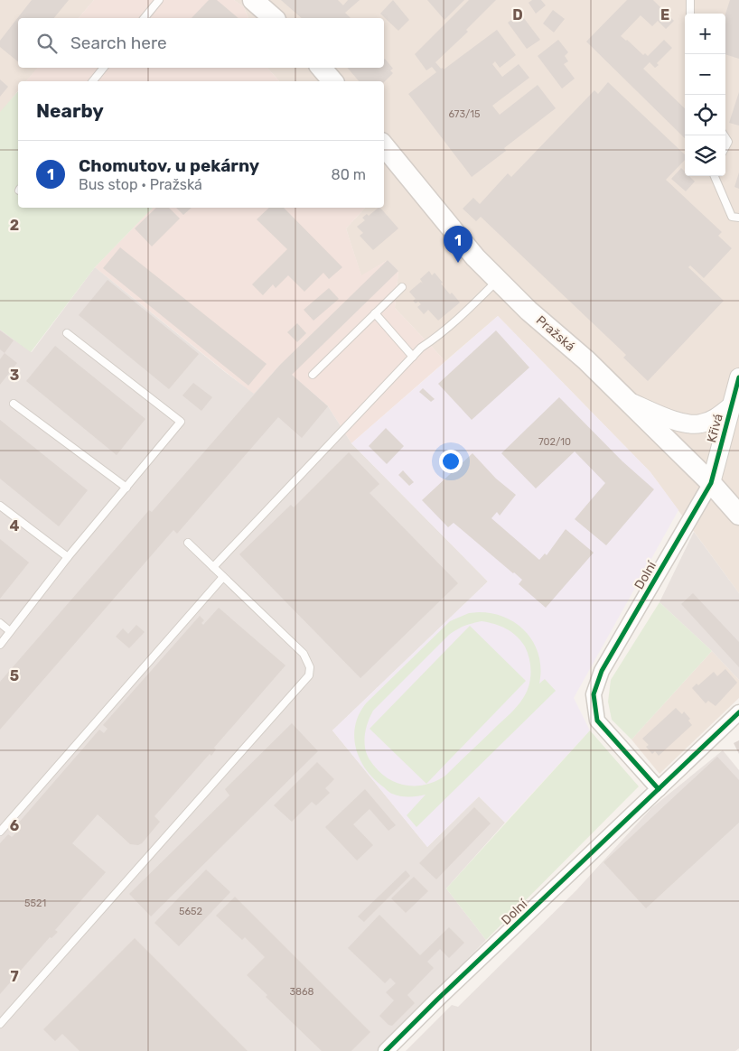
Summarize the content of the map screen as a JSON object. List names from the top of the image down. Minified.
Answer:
{"streets":{"main road":["Pražská"],"street":["Křivá","Dolní"]},"crossings":[["Pražská","Křivá"],["Pražská","Dolní"],["Křivá","Dolní"]],"house_numbers":["673/15","702/10","5521","5652","3868"],"page":{"map_buttons":["+","−"],"search":"Search here","heading":"Nearby","list":[{"mark":"1","name":"Chomutov, u pekárny","note":"Bus stop · Pražská","value":"80 m"}],"pins":"1"},"grid":{"columns":["D","E"],"rows":["2","3","4","5","6","7"]}}
